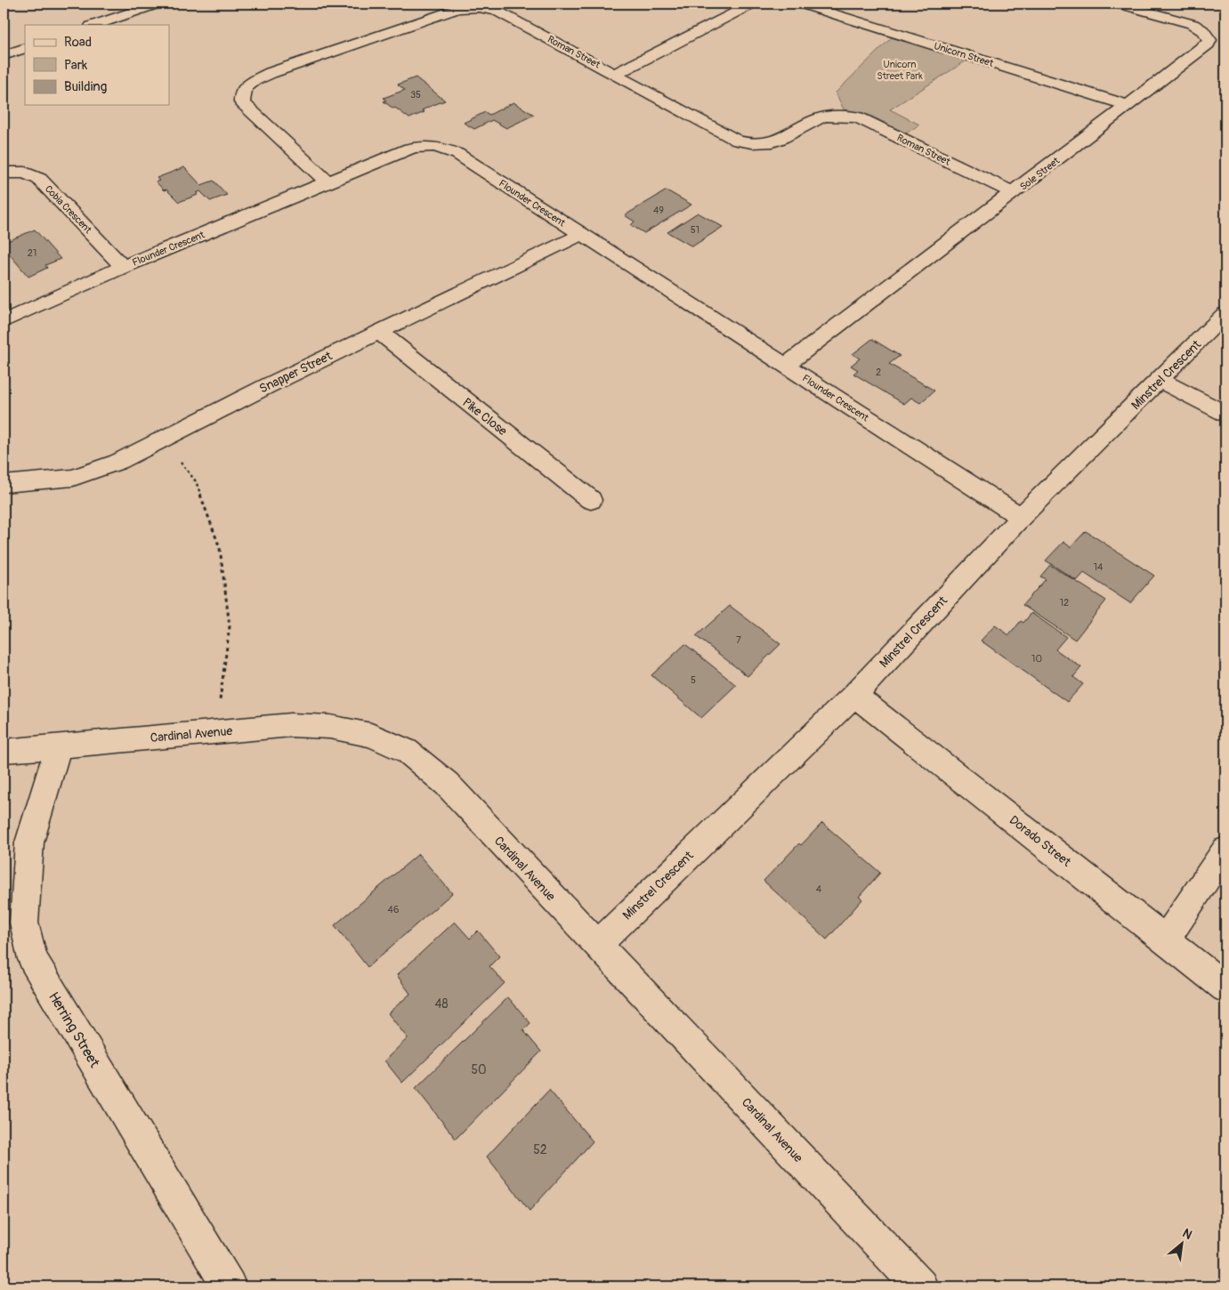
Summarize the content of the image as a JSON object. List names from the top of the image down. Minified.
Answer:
{"streets":{"street":["Roman Street","Unicorn Street","Sole Street","Flounder Crescent","Cobia Crescent","Snapper Street","Minstrel Crescent","Pike Close","Cardinal Avenue","Dorado Street","Herring Street"]},"crossings":[["Roman Street","Sole Street"],["Roman Street","Flounder Crescent"],["Unicorn Street","Sole Street"],["Sole Street","Flounder Crescent"],["Flounder Crescent","Cobia Crescent"],["Flounder Crescent","Snapper Street"],["Flounder Crescent","Minstrel Crescent"],["Snapper Street","Pike Close"],["Minstrel Crescent","Cardinal Avenue"],["Minstrel Crescent","Dorado Street"],["Cardinal Avenue","Herring Street"]],"parks":["Unicorn Street Park"],"house_numbers":["35","49","51","21","2","14","12","7","10","5","4","46","48","50","52"],"legend":["Road","Park","Building"],"north":"top right"}
